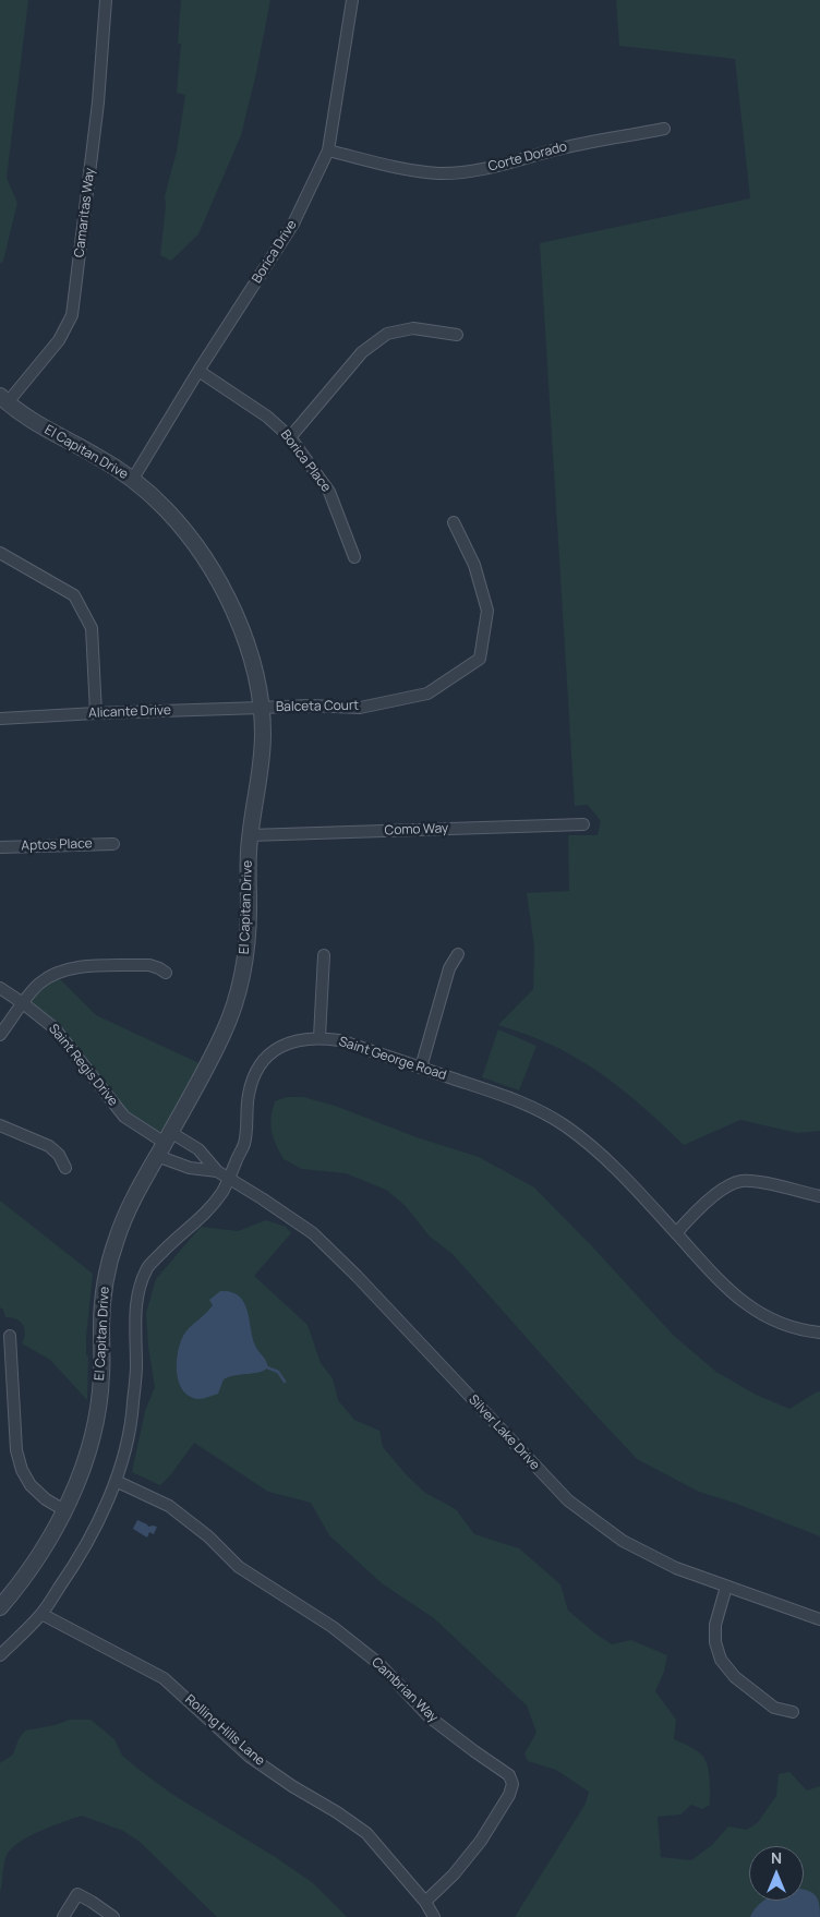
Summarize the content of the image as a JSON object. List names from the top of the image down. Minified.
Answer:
{"streets":{"street":["Corte Dorado","Camaritas Way","Borica Drive","El Capitan Drive","Borica Place","Balceta Court","Alicante Drive","Como Way","Aptos Place","Saint George Road","Saint Regis Drive","Silver Lake Drive","Cambrian Way","Rolling Hills Lane"]},"crossings":[["Corte Dorado","Borica Drive"],["Camaritas Way","El Capitan Drive"],["Borica Drive","El Capitan Drive"],["Borica Drive","Borica Place"],["El Capitan Drive","Balceta Court"],["El Capitan Drive","Alicante Drive"],["El Capitan Drive","Como Way"],["El Capitan Drive","Saint Regis Drive"],["Balceta Court","Alicante Drive"],["Saint George Road","Silver Lake Drive"],["Saint George Road","Cambrian Way"],["Saint George Road","Rolling Hills Lane"],["Cambrian Way","Rolling Hills Lane"]],"north":"top"}
